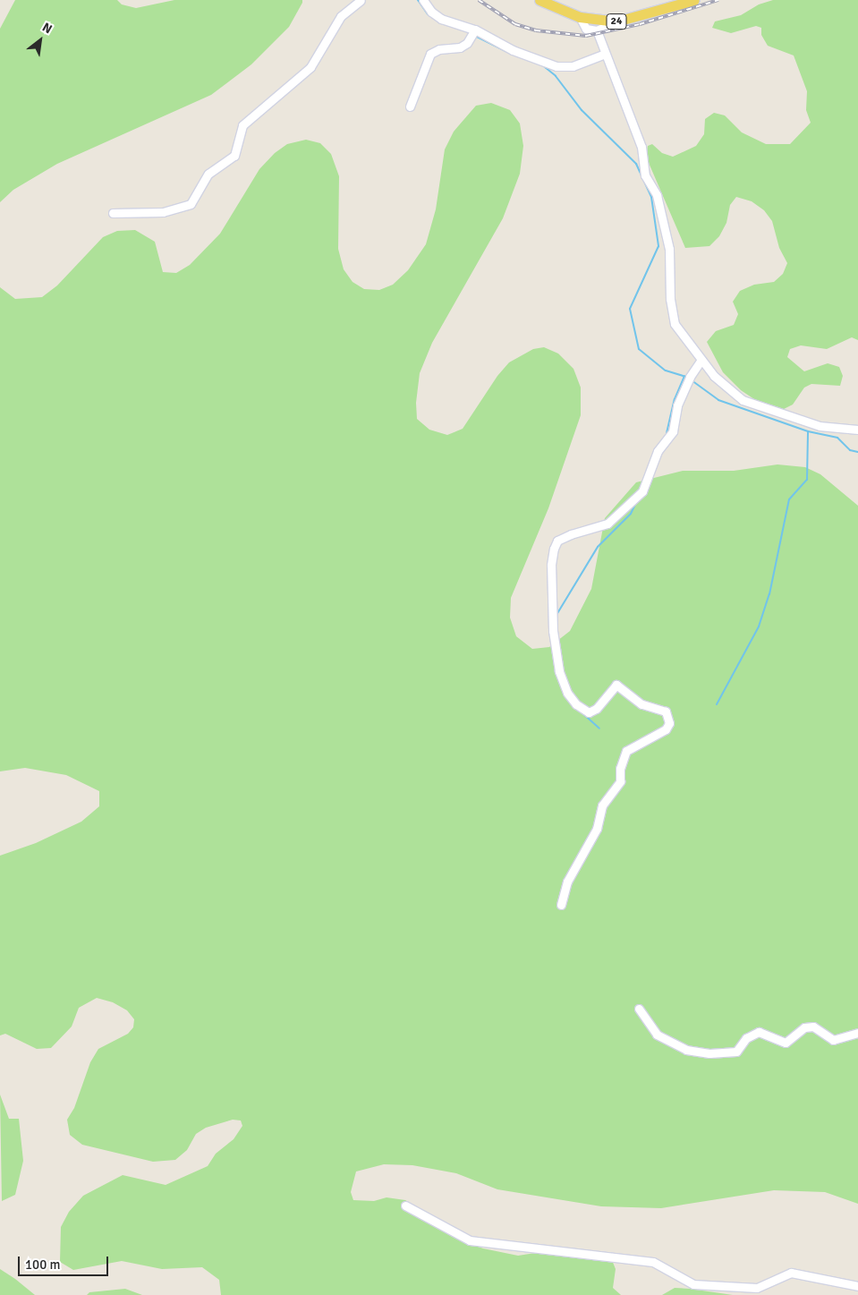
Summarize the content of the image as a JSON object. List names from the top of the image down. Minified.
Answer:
{"streets":{"main road":["24"]},"scale_bar":"100 m","north":"top right"}
